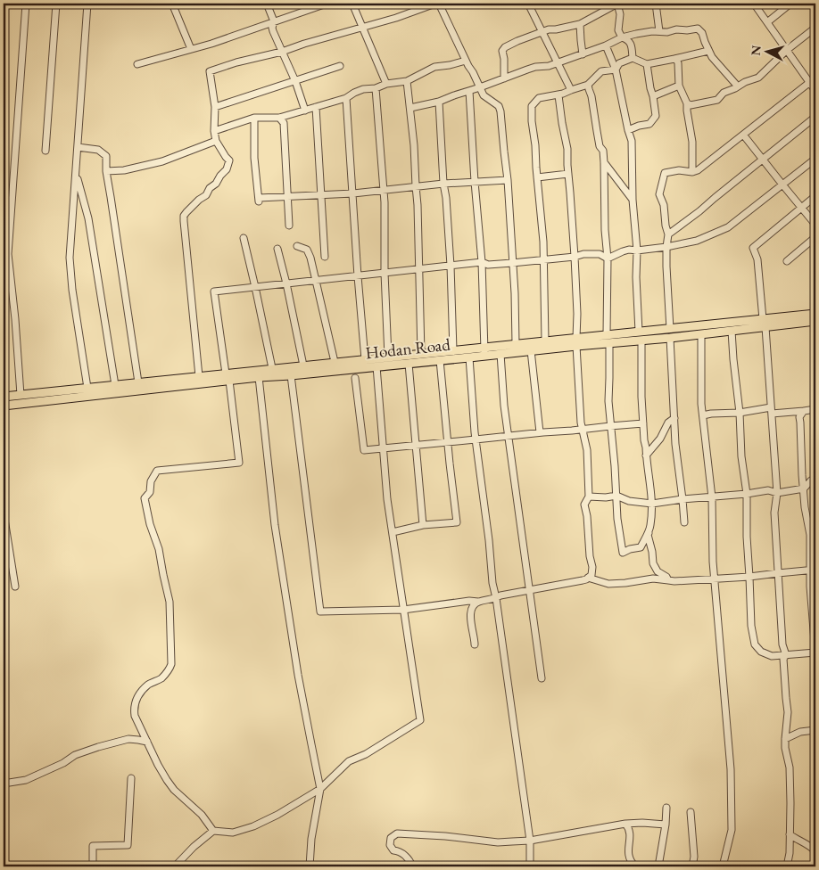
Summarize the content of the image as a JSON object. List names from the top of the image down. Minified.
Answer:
{"streets":{"main road":["Hodan Road"]},"north":"left"}
